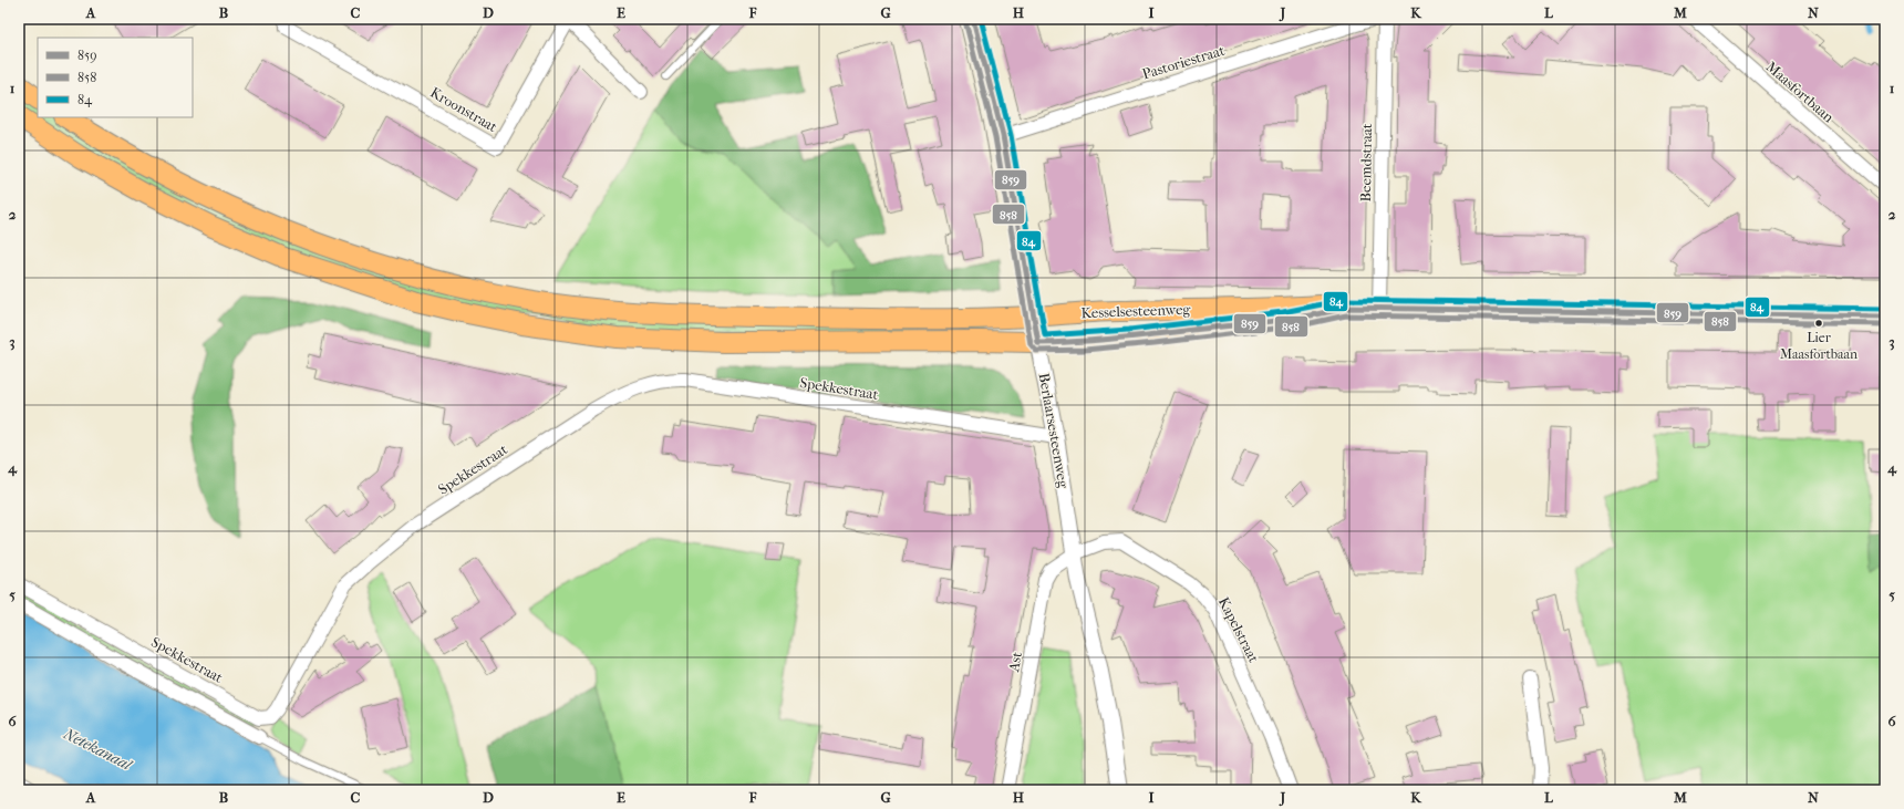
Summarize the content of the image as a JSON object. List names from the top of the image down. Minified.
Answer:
{"streets":{"main road":["Kesselsesteenweg"],"street":["Pastoriestraat","Maasfortbaan","Kroonstraat","Beemdstraat","Spekkestraat","Berlaarsesteenweg","Kapelstraat","Ast"]},"crossings":[["Pastoriestraat","Berlaarsesteenweg"],["Beemdstraat","Kesselsesteenweg"],["Kesselsesteenweg","Berlaarsesteenweg"],["Spekkestraat","Berlaarsesteenweg"],["Berlaarsesteenweg","Kapelstraat"],["Berlaarsesteenweg","Ast"],["Kapelstraat","Ast"]],"water":["Netekanaal"],"places":["Lier Maasfortbaan"],"lines":["transit line 859","transit line 84","transit line 858"],"legend":["859","858","84"],"grid":{"columns":["A","B","C","D","E","F","G","H","I","J","K","L","M","N"],"rows":["1","2","3","4","5","6"]}}
